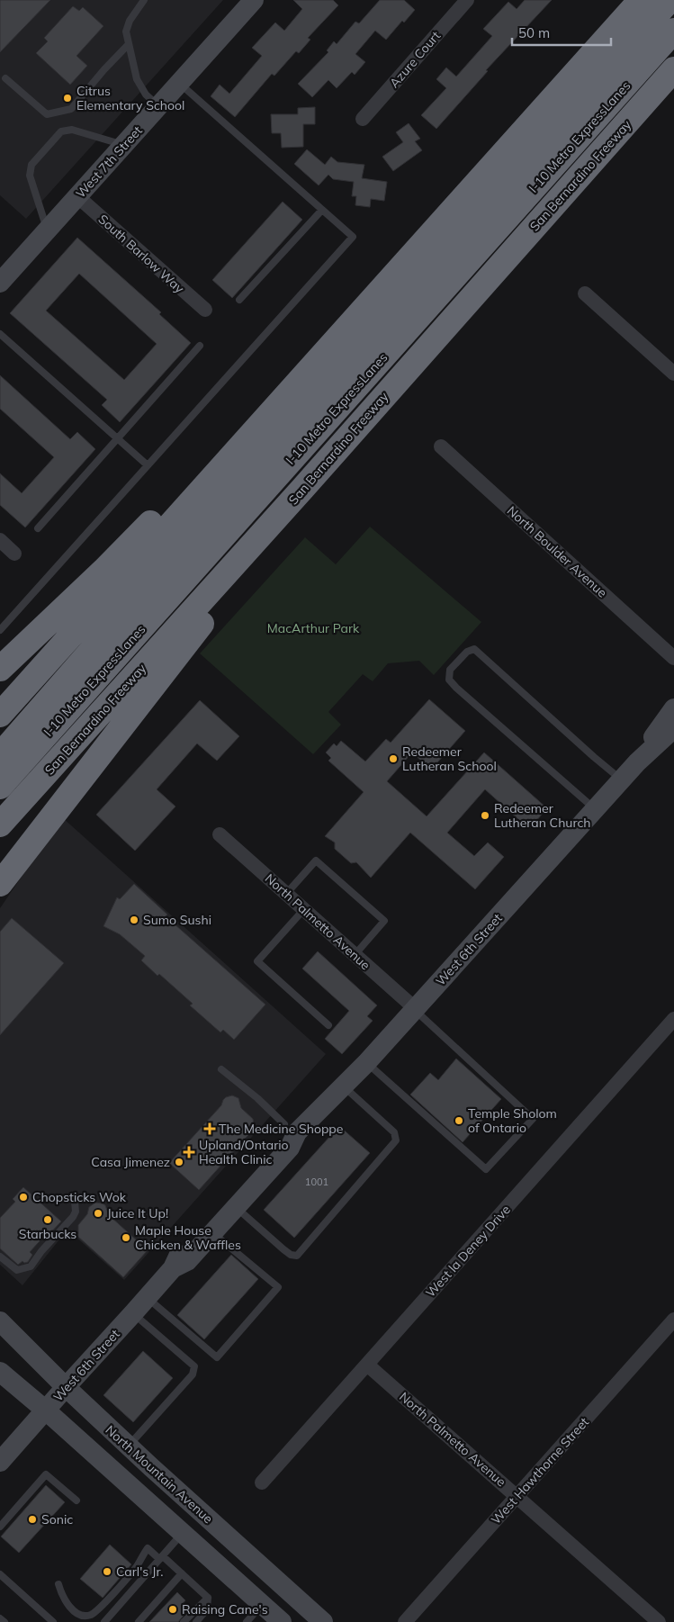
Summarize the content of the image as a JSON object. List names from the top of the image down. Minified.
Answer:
{"streets":{"highway":["I-10 Metro ExpressLanes","San Bernardino Freeway"],"street":["Azure Court","West 7th Street","South Barlow Way","North Boulder Avenue","North Palmetto Avenue","West 6th Street","West la Deney Drive","West Hawthorne Street","North Mountain Avenue"]},"crossings":[["West 7th Street","South Barlow Way"],["North Palmetto Avenue","West 6th Street"],["North Palmetto Avenue","West la Deney Drive"],["North Palmetto Avenue","West Hawthorne Street"],["West 6th Street","North Mountain Avenue"]],"parks":["MacArthur Park"],"places":{"other":["Citrus Elementary School","Redeemer Lutheran School","Redeemer Lutheran Church","Sumo Sushi","Temple Sholom of Ontario","Casa Jimenez","Chopsticks Wok","Juice It Up!","Starbucks","Maple House Chicken & Waffles","Sonic","Carl's Jr.","Raising Cane's"],"health":["The Medicine Shoppe","Upland/Ontario Health Clinic"]},"house_numbers":["1001"],"scale_bar":"50 m"}
